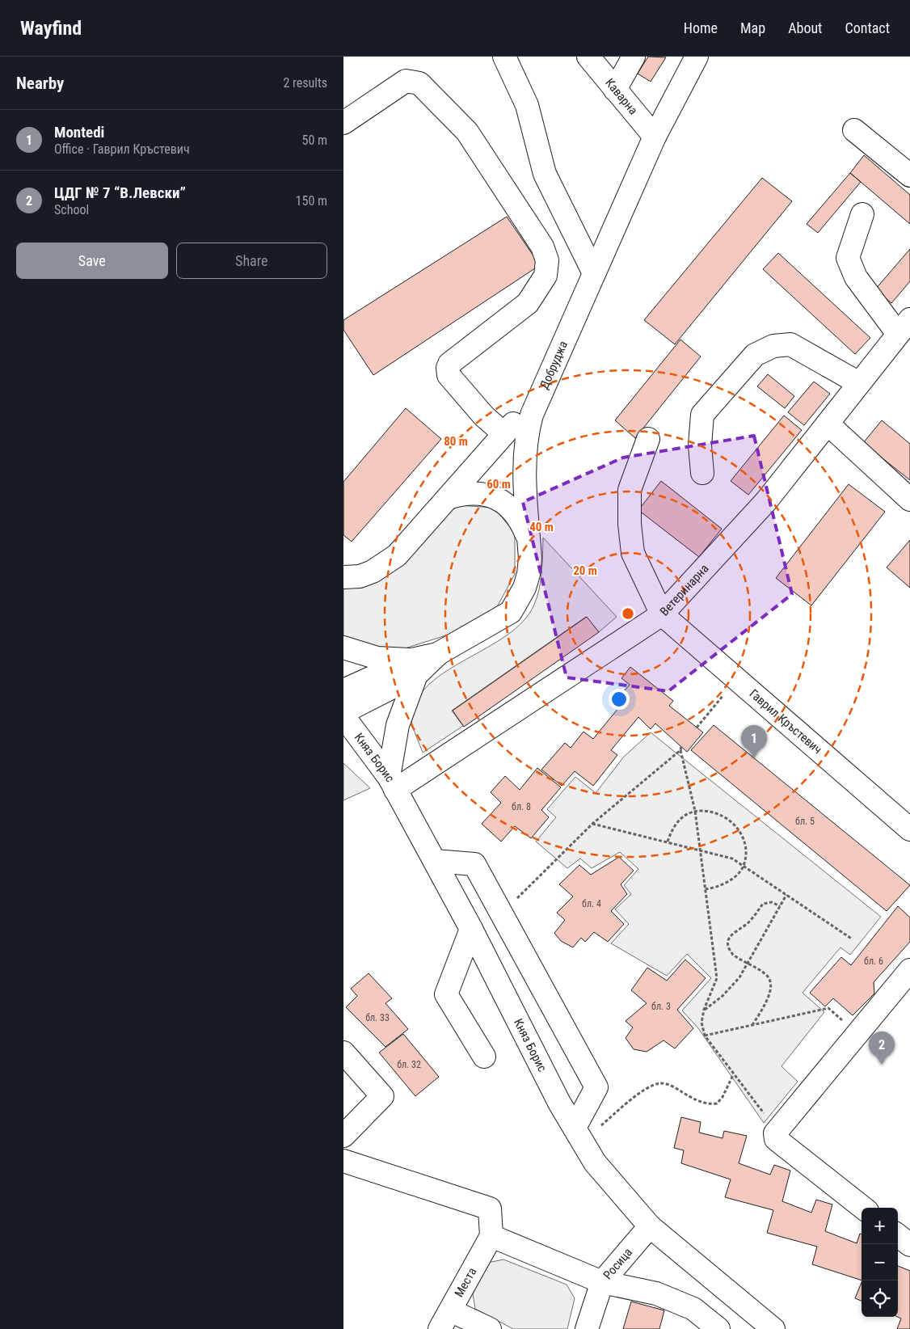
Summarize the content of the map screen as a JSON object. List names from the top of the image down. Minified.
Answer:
{"streets":{"street":["Каварна","Добруджа","Ветеринарна","Гаврил Кръстевич","Княз Борис","Росица","Места"]},"crossings":[["Каварна","Добруджа"],["Ветеринарна","Гаврил Кръстевич"],["Ветеринарна","Княз Борис"],["Княз Борис","Росица"]],"house_numbers":["бл. 8","бл. 5","бл. 4","бл. 6","бл. 3","бл. 33","бл. 32"],"page":{"header":"Wayfind","nav":["Home","Map","About","Contact"],"heading":["Nearby","2 results"],"list":[{"mark":"1","name":"Montedi","note":"Office · Гаврил Кръстевич","value":"50 m"},{"mark":"2","name":"ЦДГ № 7 “В.Левски”","note":"School","value":"150 m"}],"buttons":["Save","Share"],"pins":["1","2"],"map_buttons":["+","−"]},"rings":["80 m","60 m","40 m","20 m"]}
